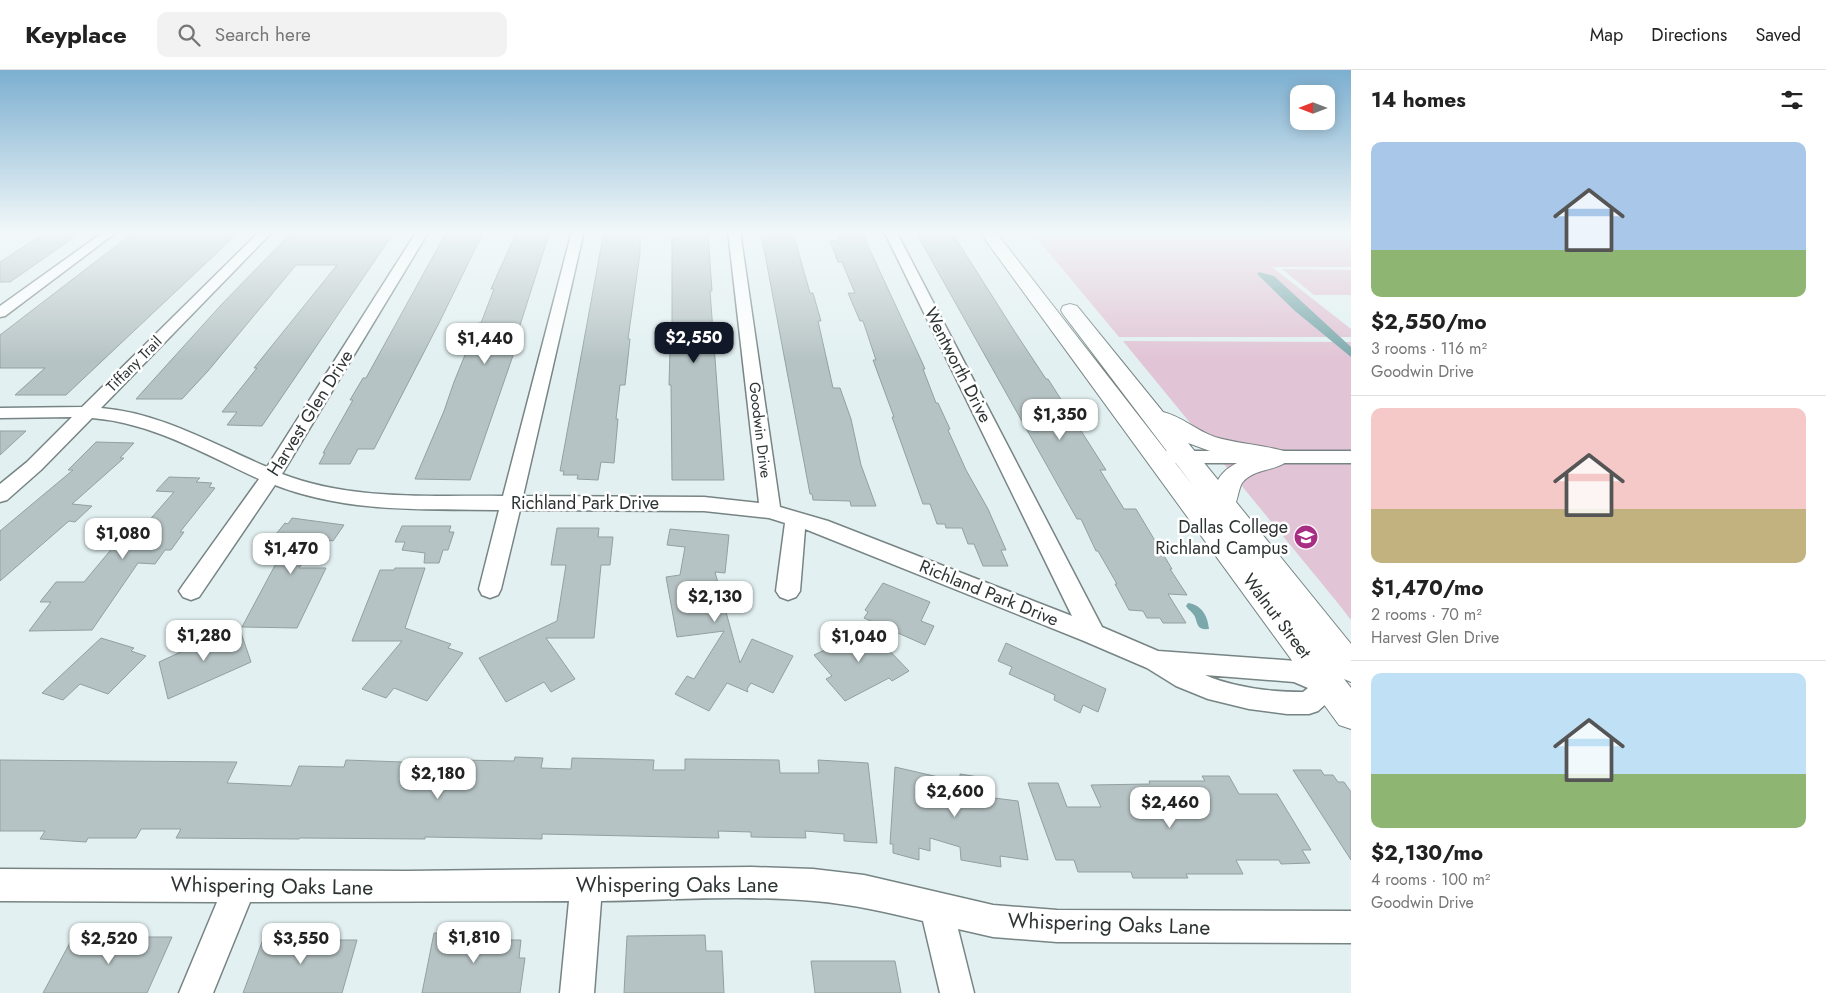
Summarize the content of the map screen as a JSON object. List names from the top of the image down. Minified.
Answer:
{"streets":{"main road":["Walnut Street"],"street":["Tiffany Trail","Wentworth Drive","Harvest Glen Drive","Goodwin Drive","Richland Park Drive","Whispering Oaks Lane"]},"crossings":[["Tiffany Trail","Richland Park Drive"],["Wentworth Drive","Richland Park Drive"],["Harvest Glen Drive","Richland Park Drive"],["Goodwin Drive","Richland Park Drive"],["Richland Park Drive","Walnut Street"]],"places":{"school or university":["Dallas College Richland Campus"]},"north":"left","page":{"header":"Keyplace","search":"Search here","nav":["Map","Directions","Saved"],"heading":"14 homes","list":[{"name":"$2,550/mo","note":"3 rooms · 116 m² · Goodwin Drive"},{"name":"$1,470/mo","note":"2 rooms · 70 m² · Harvest Glen Drive"},{"name":"$2,130/mo","note":"4 rooms · 100 m² · Goodwin Drive"}],"price":["$2,550","$1,440","$1,350","$1,080","$1,470","$2,130","$1,280","$1,040","$2,180","$2,600","$2,460","$1,810","$2,520","$3,550"]}}
